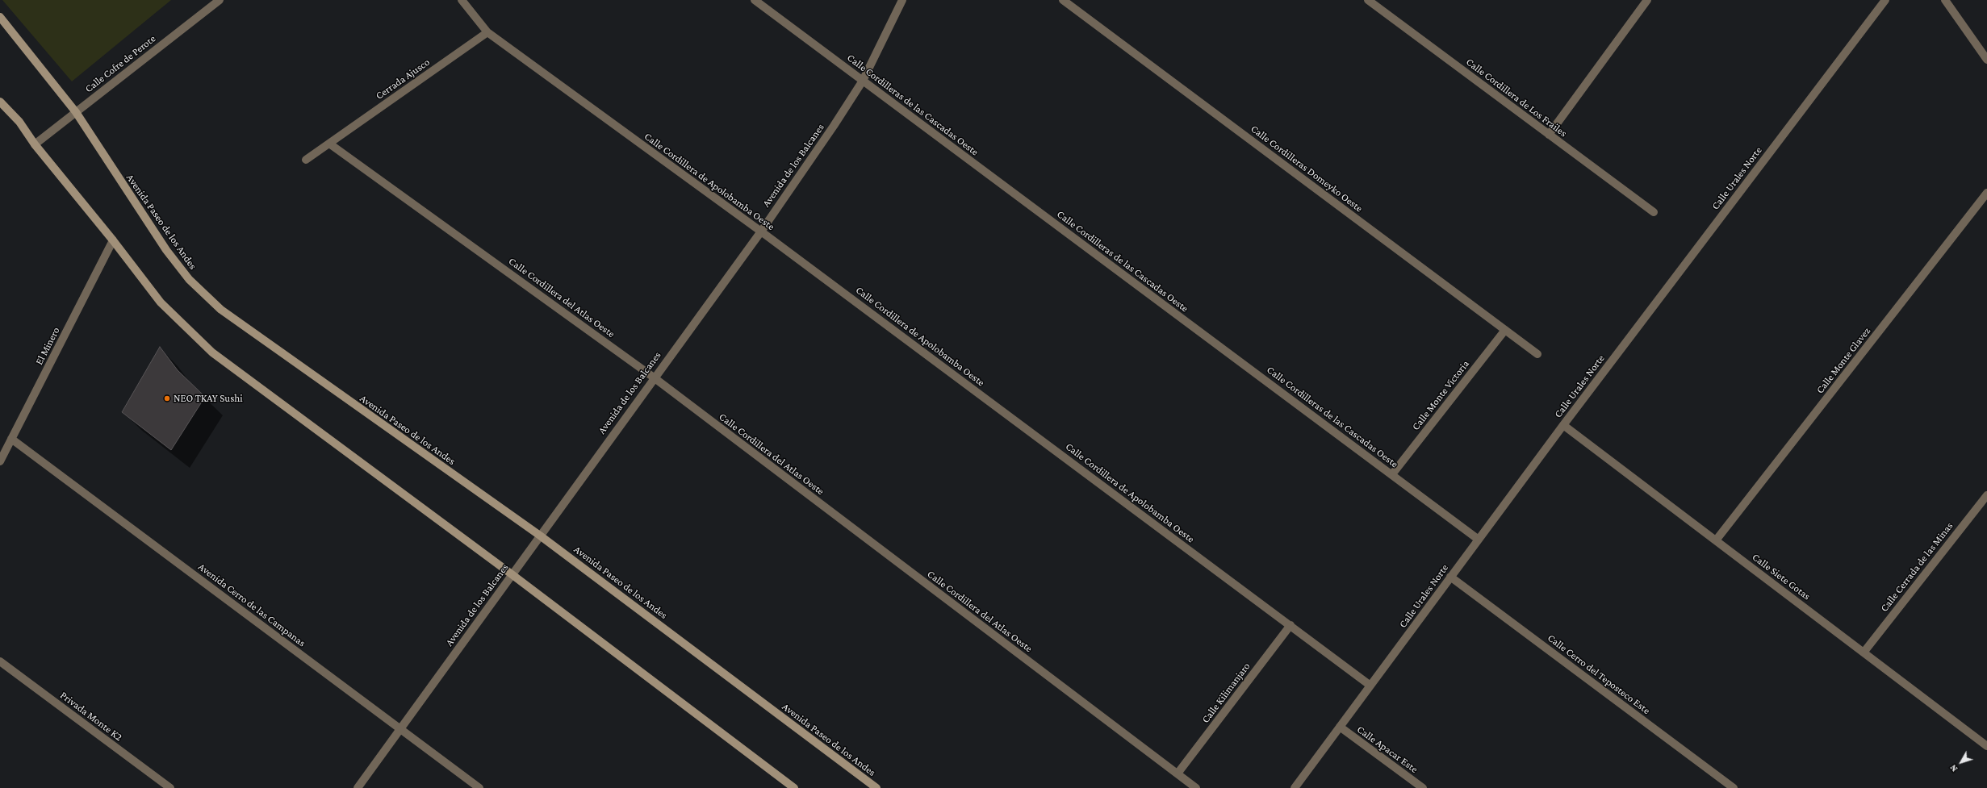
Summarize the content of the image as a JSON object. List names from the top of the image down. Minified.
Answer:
{"streets":{"street":["Calle Cofre de Perote","Cerrada Ajusco","Calle Cordillera de Los Frailes","Calle Cordilleras de las Cascadas Oeste","Avenida de los Balcanes","Calle Cordilleras Domeyko Oeste","Calle Urales Norte","Calle Cordillera de Apolobamba Oeste","Avenida Paseo de los Andes","Calle Cordillera del Atlas Oeste","El Minero","Calle Monte Glavez","Calle Monte Victoria","Calle Cerrada de las Minas","Calle Siete Gotas","Avenida Cerro de las Campanas","Calle Cerro del Teposteco Este","Calle Kilimanjaro","Privada Monte K2","Calle Apacar Este"]},"crossings":[["Calle Cofre de Perote","Avenida Paseo de los Andes"],["Cerrada Ajusco","Calle Cordillera de Apolobamba Oeste"],["Cerrada Ajusco","Calle Cordillera del Atlas Oeste"],["Calle Cordilleras de las Cascadas Oeste","Avenida de los Balcanes"],["Calle Cordilleras de las Cascadas Oeste","Calle Urales Norte"],["Calle Cordilleras de las Cascadas Oeste","Calle Monte Victoria"],["Avenida de los Balcanes","Calle Cordillera de Apolobamba Oeste"],["Avenida de los Balcanes","Avenida Paseo de los Andes"],["Avenida de los Balcanes","Calle Cordillera del Atlas Oeste"],["Avenida de los Balcanes","Avenida Cerro de las Campanas"],["Calle Cordilleras Domeyko Oeste","Calle Monte Victoria"],["Calle Urales Norte","Calle Cordillera de Apolobamba Oeste"],["Calle Urales Norte","Calle Siete Gotas"],["Calle Urales Norte","Calle Cerro del Teposteco Este"],["Calle Urales Norte","Calle Apacar Este"],["Calle Cordillera de Apolobamba Oeste","Calle Kilimanjaro"],["Calle Cordillera del Atlas Oeste","Calle Kilimanjaro"],["El Minero","Avenida Cerro de las Campanas"],["Calle Monte Glavez","Calle Siete Gotas"],["Calle Cerrada de las Minas","Calle Siete Gotas"]],"places":["NEO TKAY Sushi"],"north":"bottom left"}
